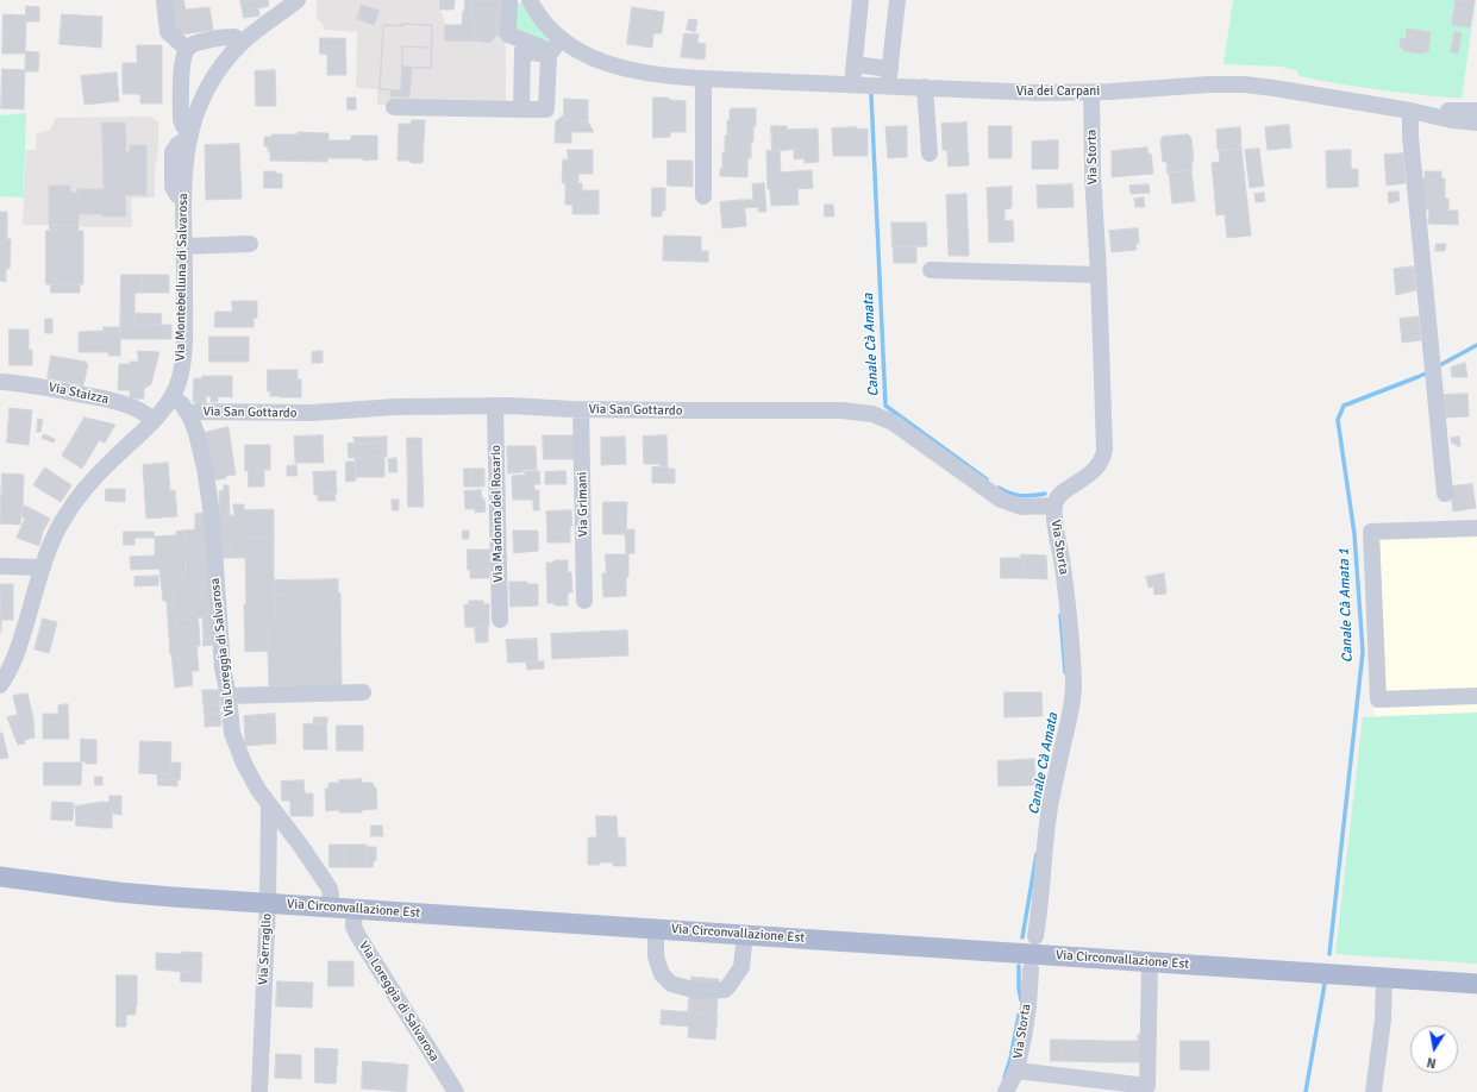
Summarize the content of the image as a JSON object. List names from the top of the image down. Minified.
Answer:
{"streets":{"main road":["Via Circonvallazione Est"],"street":["Via dei Carpani","Via Storta","Via Montebelluna di Salvarosa","Via Staizza","Via San Gottardo","Via Grimani","Via Madonna del Rosario","Via Loreggia di Salvarosa","Via Serraglio"]},"crossings":[["Via dei Carpani","Via Storta"],["Via Storta","Via San Gottardo"],["Via Montebelluna di Salvarosa","Via Staizza"],["Via Montebelluna di Salvarosa","Via Loreggia di Salvarosa"],["Via San Gottardo","Via Grimani"],["Via San Gottardo","Via Madonna del Rosario"],["Via San Gottardo","Via Loreggia di Salvarosa"],["Via Loreggia di Salvarosa","Via Circonvallazione Est"],["Via Loreggia di Salvarosa","Via Serraglio"],["Via Circonvallazione Est","Via Serraglio"]],"water":["Canale Cà Amata","Canale Cà Amata 1"],"north":"bottom"}
